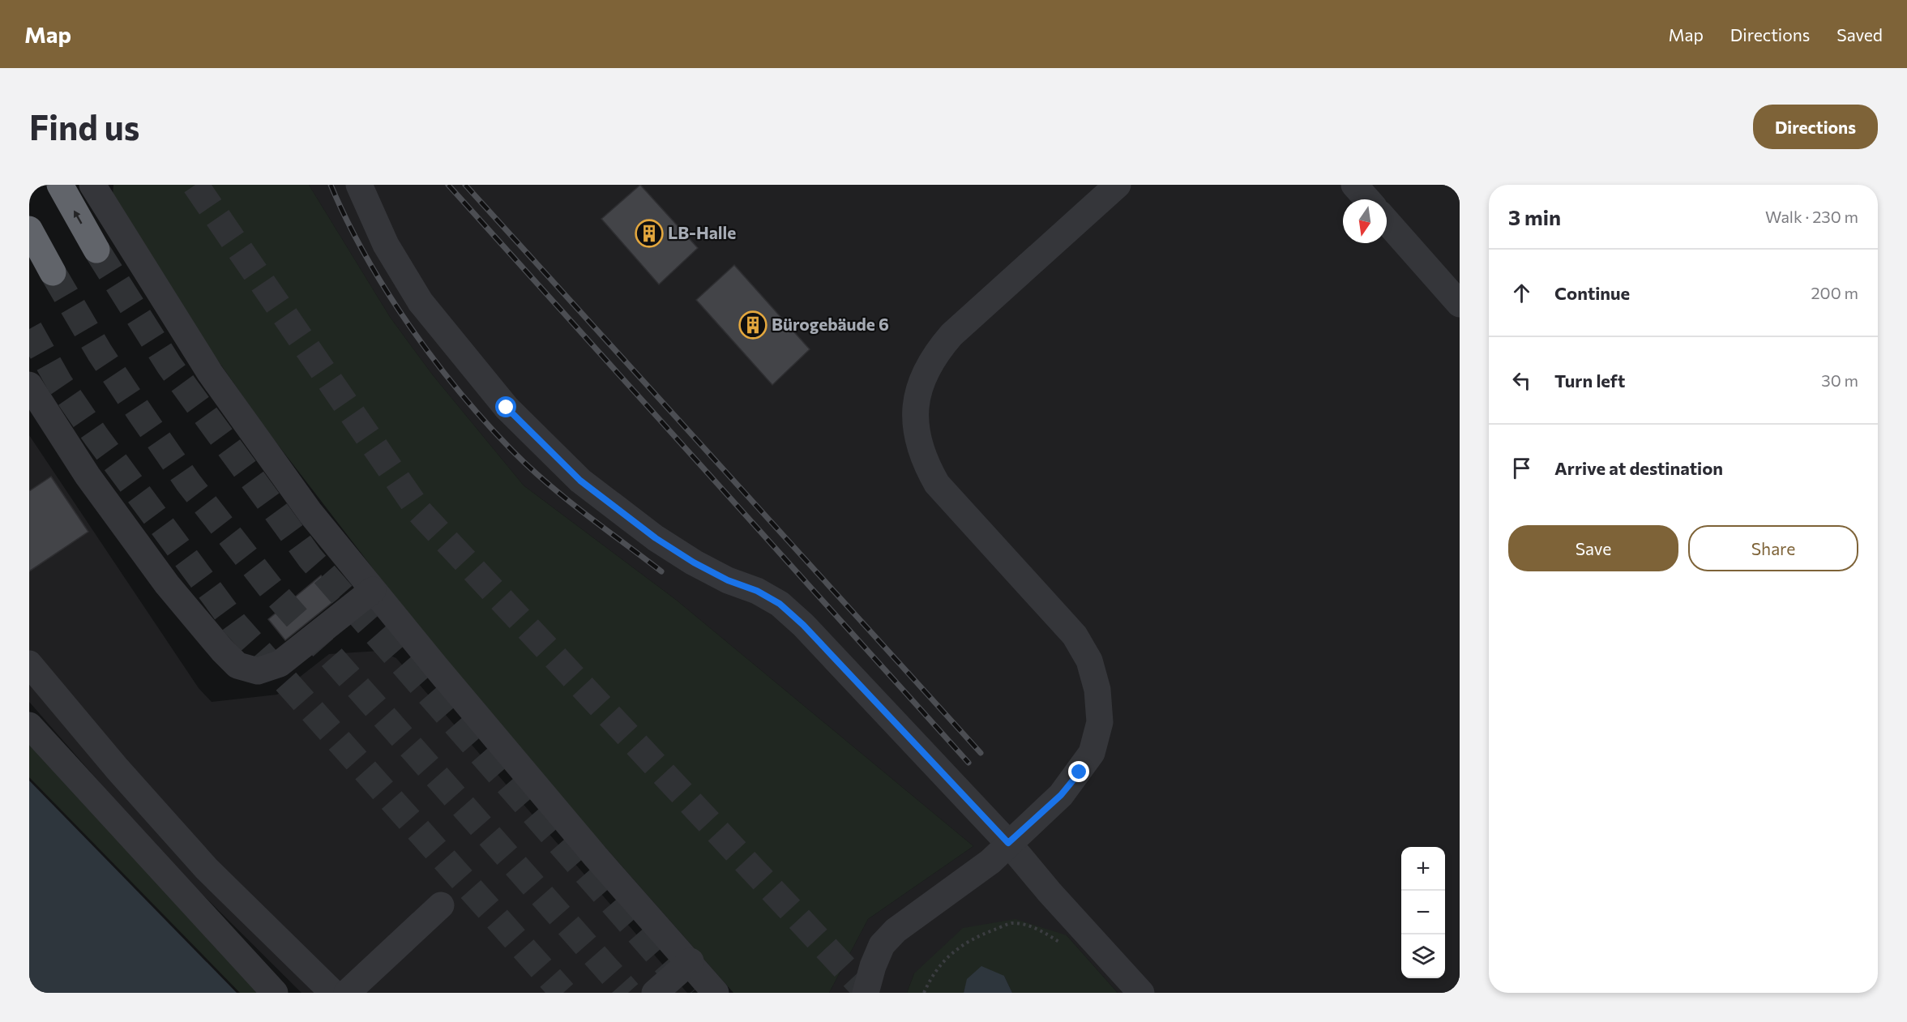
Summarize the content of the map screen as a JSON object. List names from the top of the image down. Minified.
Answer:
{"places":{"building":["LB-Halle","Bürogebäude 6"]},"north":"bottom","page":{"header":"Map","nav":["Map","Directions","Saved"],"buttons":["Directions",["Save","Share"]],"title":"Find us","heading":["3 min","Walk · 230 m"],"list":[["Continue","200 m"],["Turn left","30 m"],"Arrive at destination"],"map_buttons":["+","−"]}}
